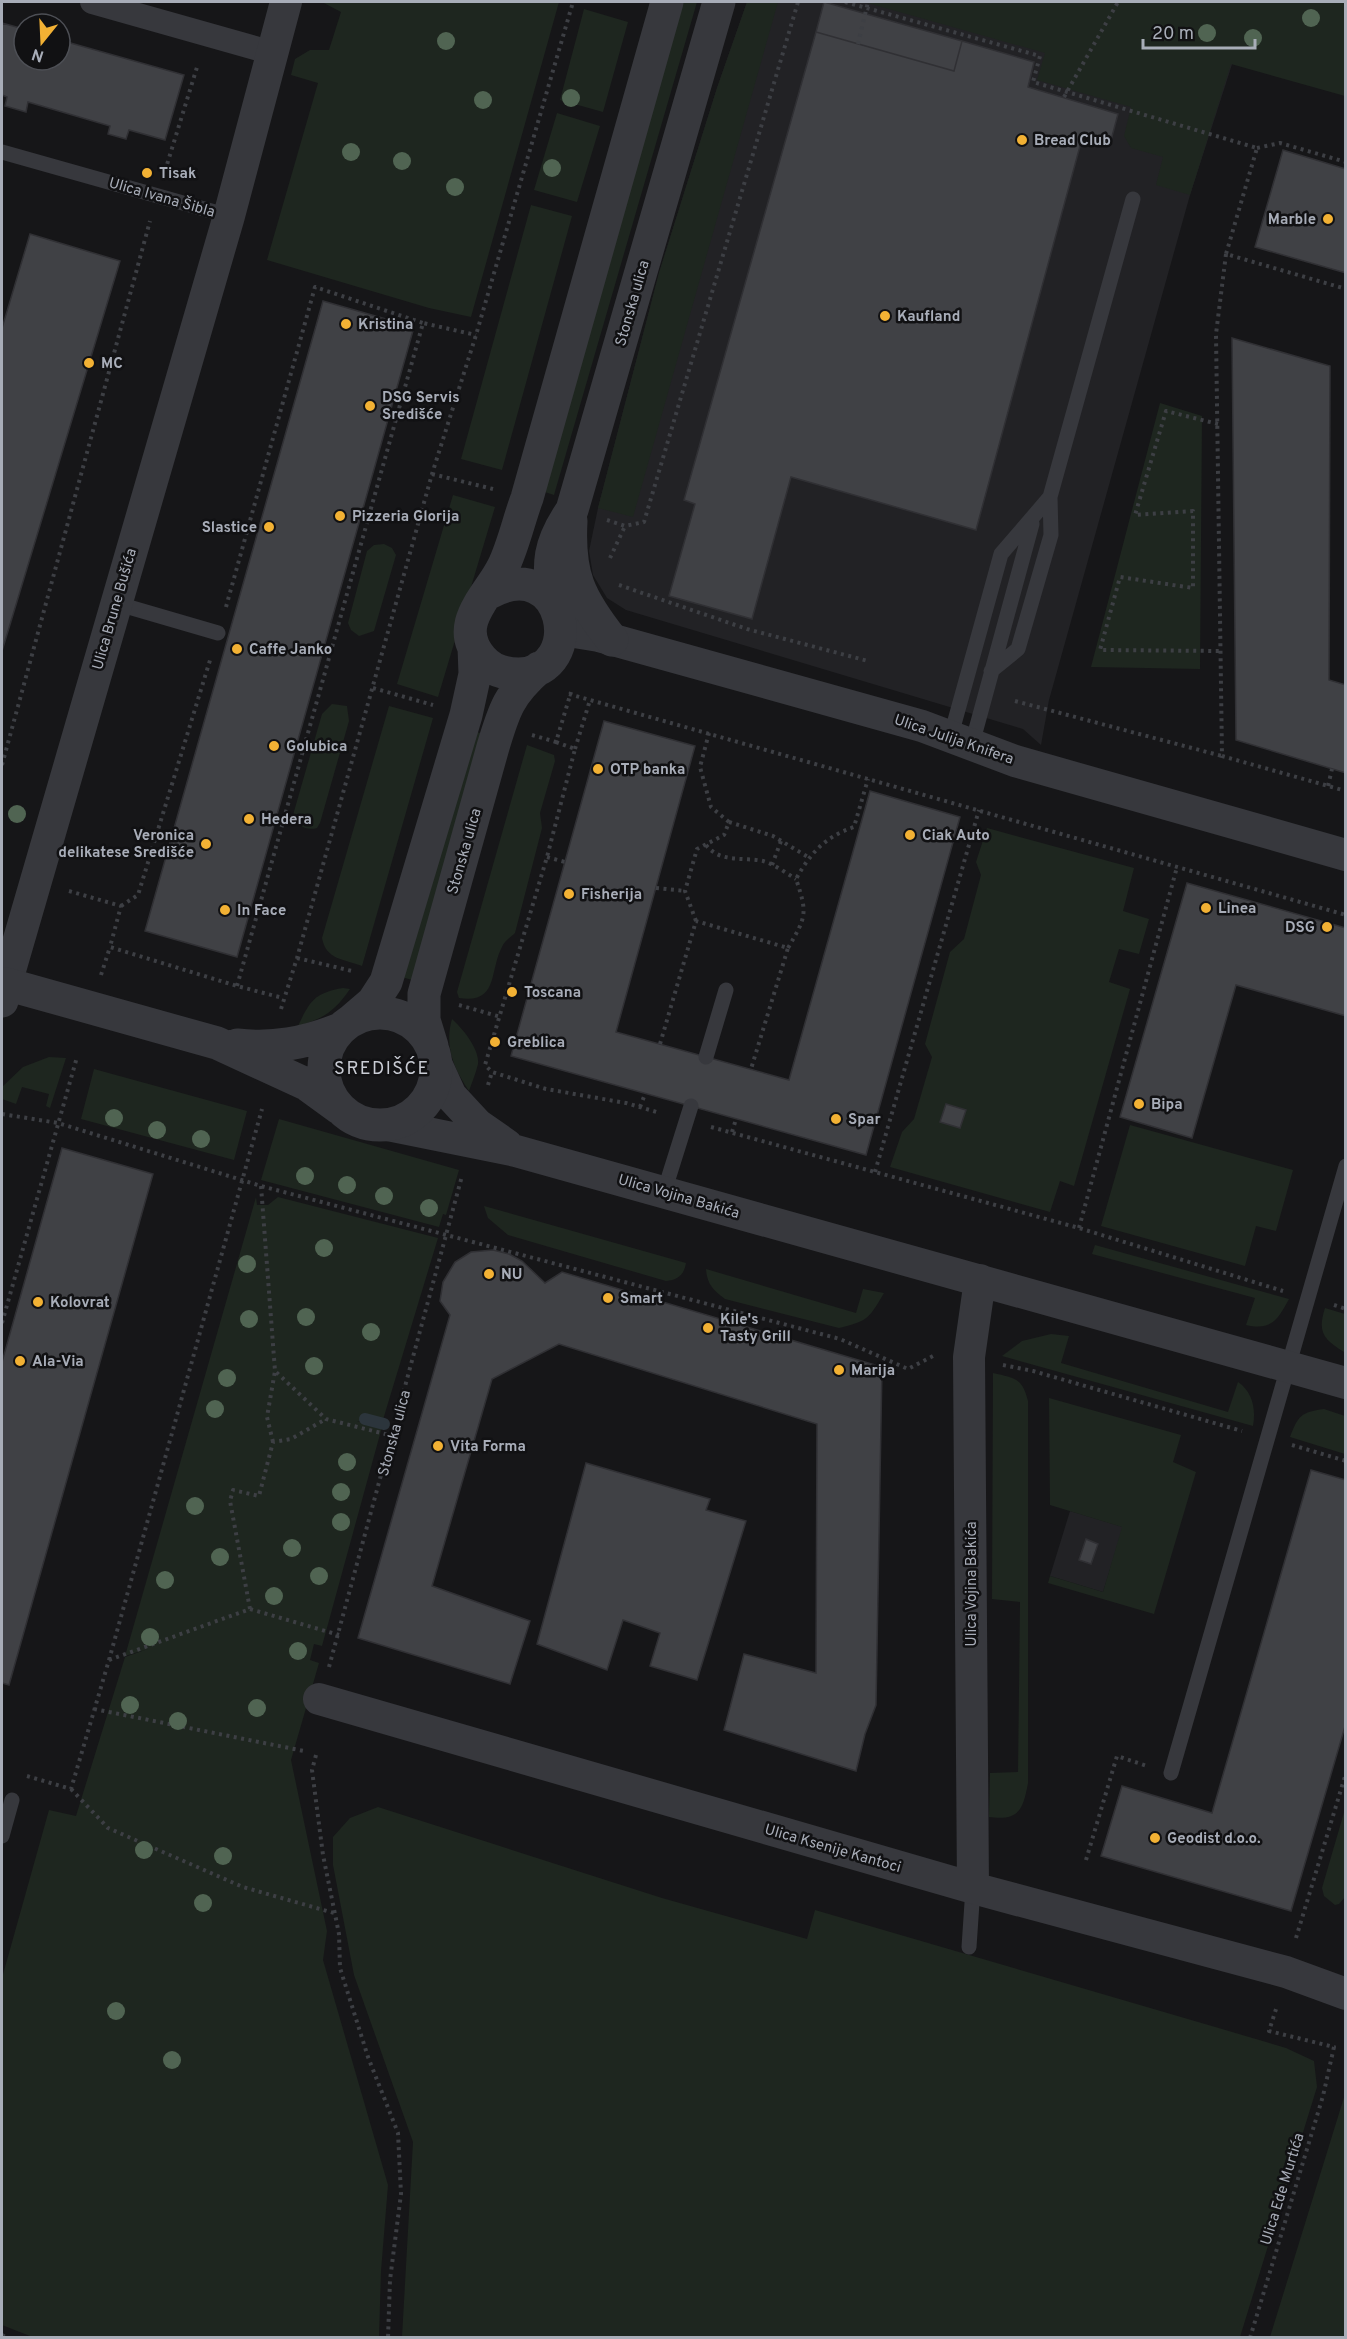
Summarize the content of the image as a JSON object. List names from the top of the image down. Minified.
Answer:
{"streets":{"street":["Ulica Ivana Šibla","Stonska ulica","Ulica Brune Bušića","Ulica Julija Knifera","Ulica Vojina Bakića","Ulica Ksenije Kantoci"],"path":["Ulica Ede Murtića"]},"crossings":[["Ulica Ivana Šibla","Ulica Brune Bušića"],["Stonska ulica","Ulica Julija Knifera"],["Stonska ulica","Ulica Vojina Bakića"],["Stonska ulica","Ulica Ksenije Kantoci"],["Ulica Vojina Bakića","Ulica Ksenije Kantoci"]],"districts":["SREDIŠĆE"],"places":["Bread Club","Tisak","Marble","Kaufland","Kristina","MC","DSG Servis Središće","Pizzeria Glorija","Slastice","Caffe Janko","Golubica","OTP banka","Hedera","Ciak Auto","Veronica delikatese Središće","Fisherija","Linea","In Face","DSG","Toscana","Greblica","Bipa","Spar","NU","Smart","Kolovrat","Kile's Tasty Grill","Ala-Via","Marija","Vita Forma","Geodist d.o.o."],"scale_bar":"20 m","north":"bottom"}
